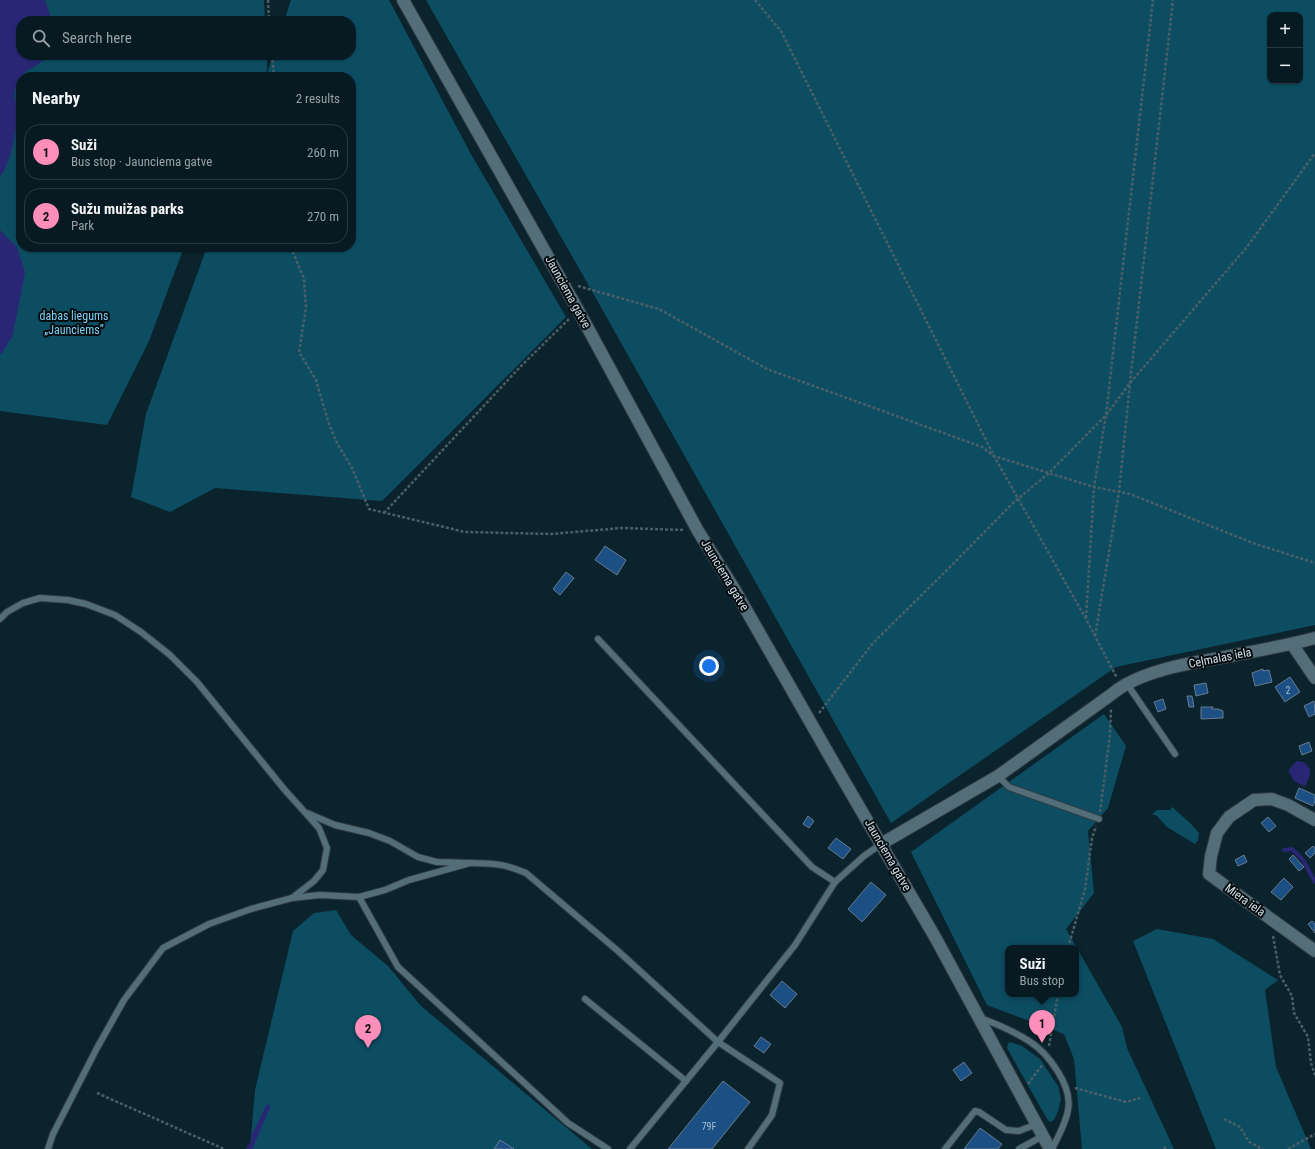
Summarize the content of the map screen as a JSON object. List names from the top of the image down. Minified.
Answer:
{"streets":{"main road":["Jaunciema gatve","Ceļmalas iela","Miera iela"]},"crossings":[["Jaunciema gatve","Ceļmalas iela"]],"parks":["dabas liegums „Jaunciems”"],"house_numbers":["2","79F"],"page":{"map_buttons":["+","−"],"search":"Search here","heading":["Nearby","2 results"],"list":[{"mark":"1","name":"Suži","note":"Bus stop · Jaunciema gatve","value":"260 m"},{"mark":"2","name":"Sužu muižas parks","note":"Park","value":"270 m"}],"popup":["Suži","Bus stop"],"pins":["1","2"]}}
